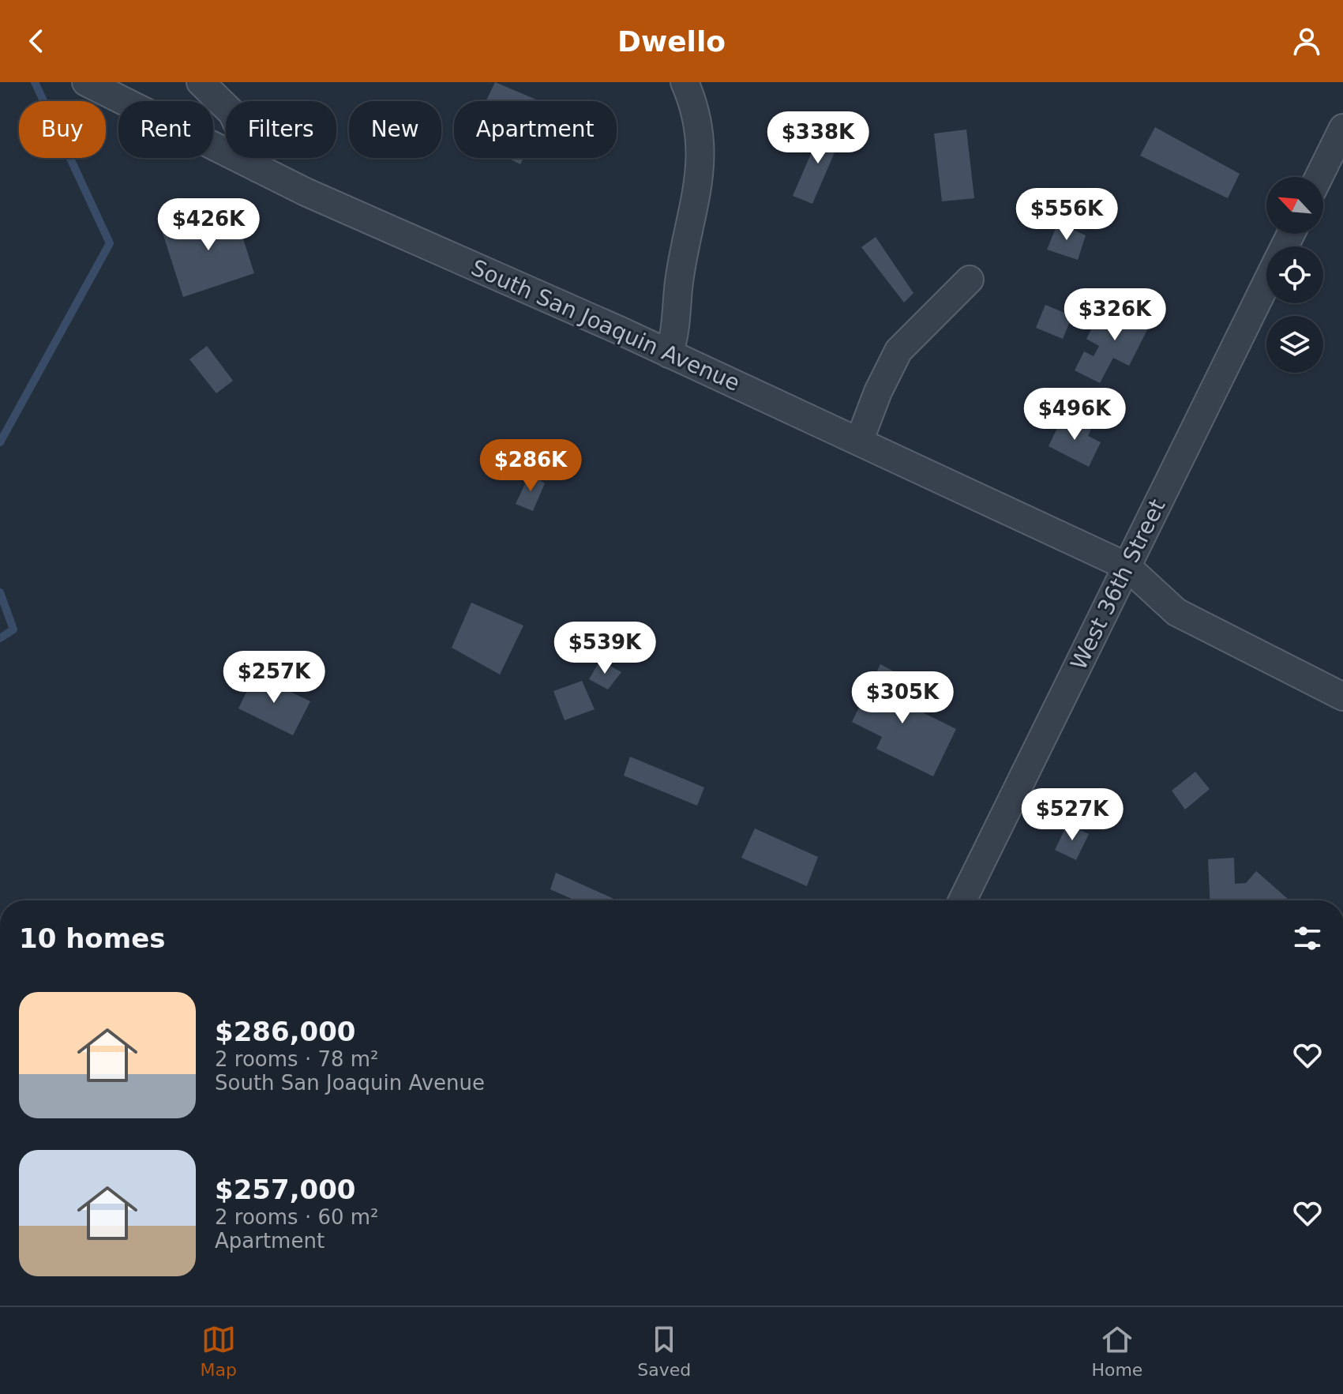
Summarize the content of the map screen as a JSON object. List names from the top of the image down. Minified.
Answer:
{"streets":{"street":["South San Joaquin Avenue","West 36th Street"]},"crossings":[["South San Joaquin Avenue","West 36th Street"]],"north":"top left","page":{"header":"Dwello","chip":["Buy","Rent","Filters","New","Apartment"],"price":["$338K","$556K","$426K","$326K","$496K","$286K","$539K","$257K","$305K","$527K"],"heading":"10 homes","list":[{"name":"$286,000","note":"2 rooms · 78 m² · South San Joaquin Avenue"},{"name":"$257,000","note":"2 rooms · 60 m² · Apartment"}],"tabs":["Map","Saved","Home"]}}
